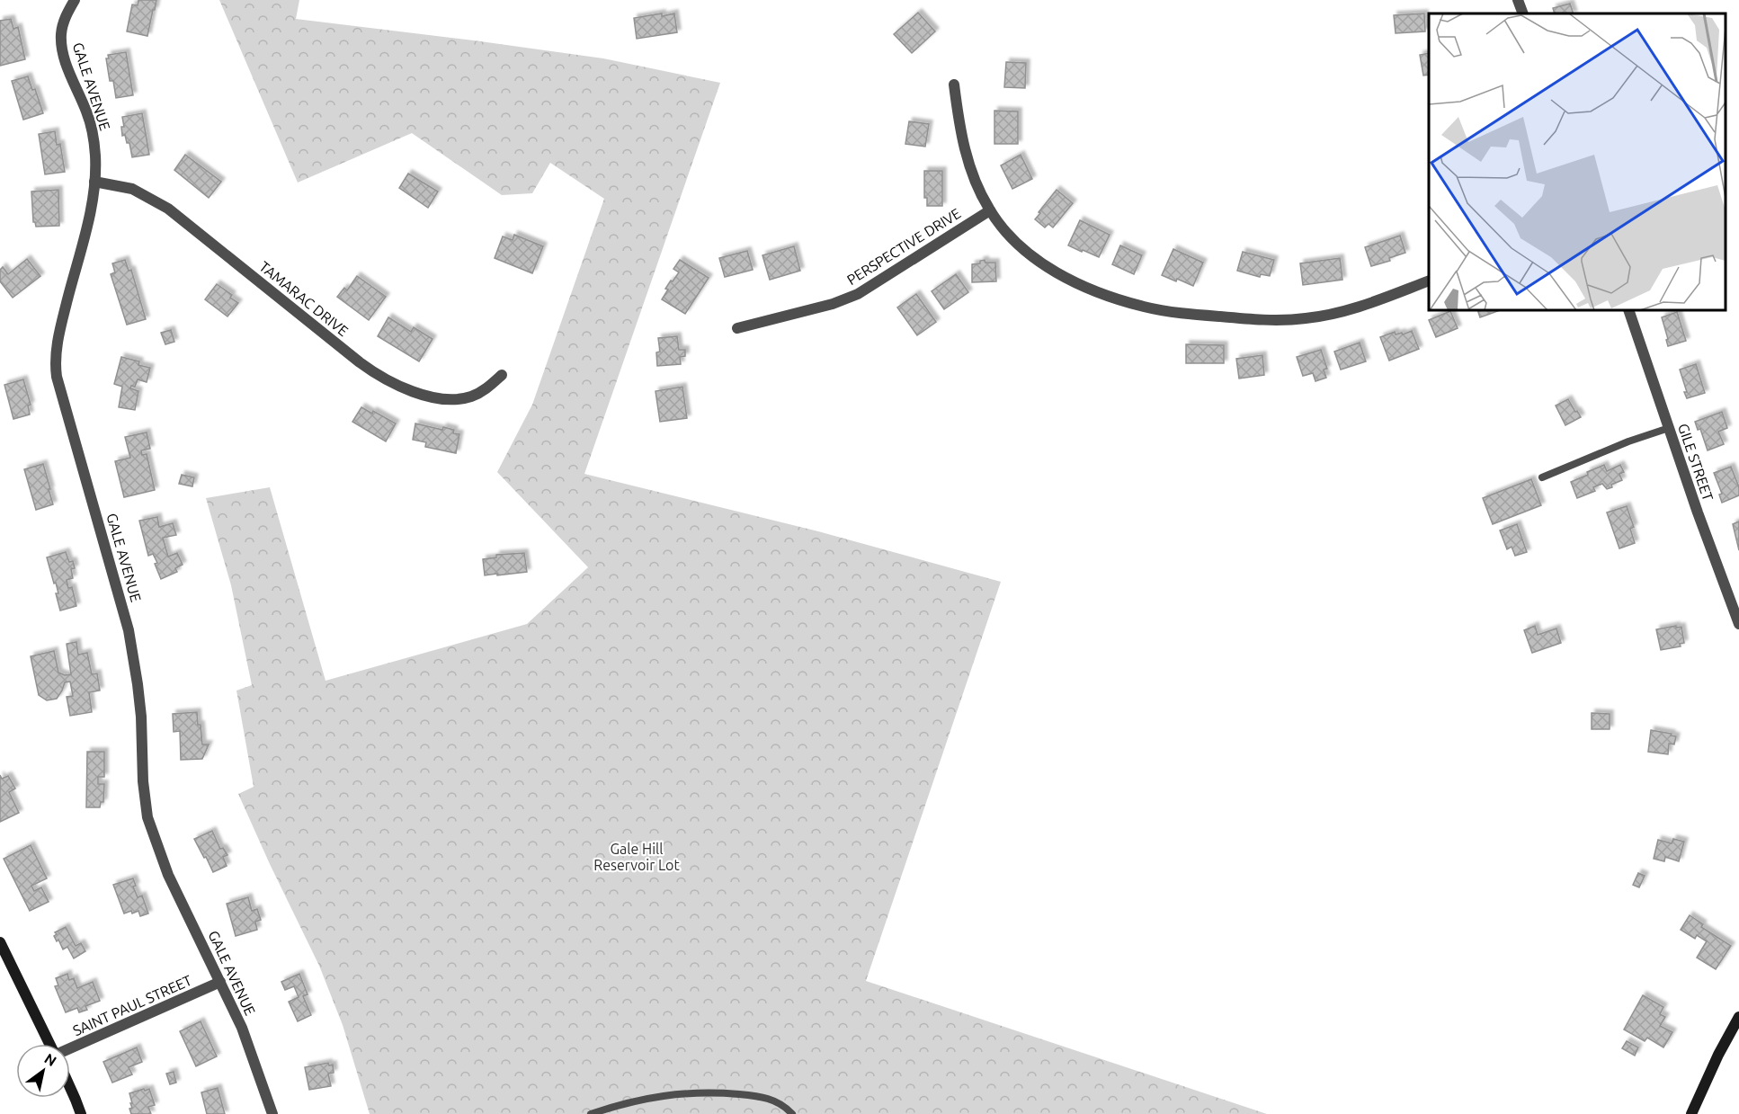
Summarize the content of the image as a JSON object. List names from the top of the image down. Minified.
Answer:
{"streets":{"street":["GALE AVENUE","PERSPECTIVE DRIVE","TAMARAC DRIVE","GILE STREET","SAINT PAUL STREET"]},"crossings":[["GALE AVENUE","TAMARAC DRIVE"],["GALE AVENUE","SAINT PAUL STREET"]],"parks":["Gale Hill Reservoir Lot"],"north":"top right"}
